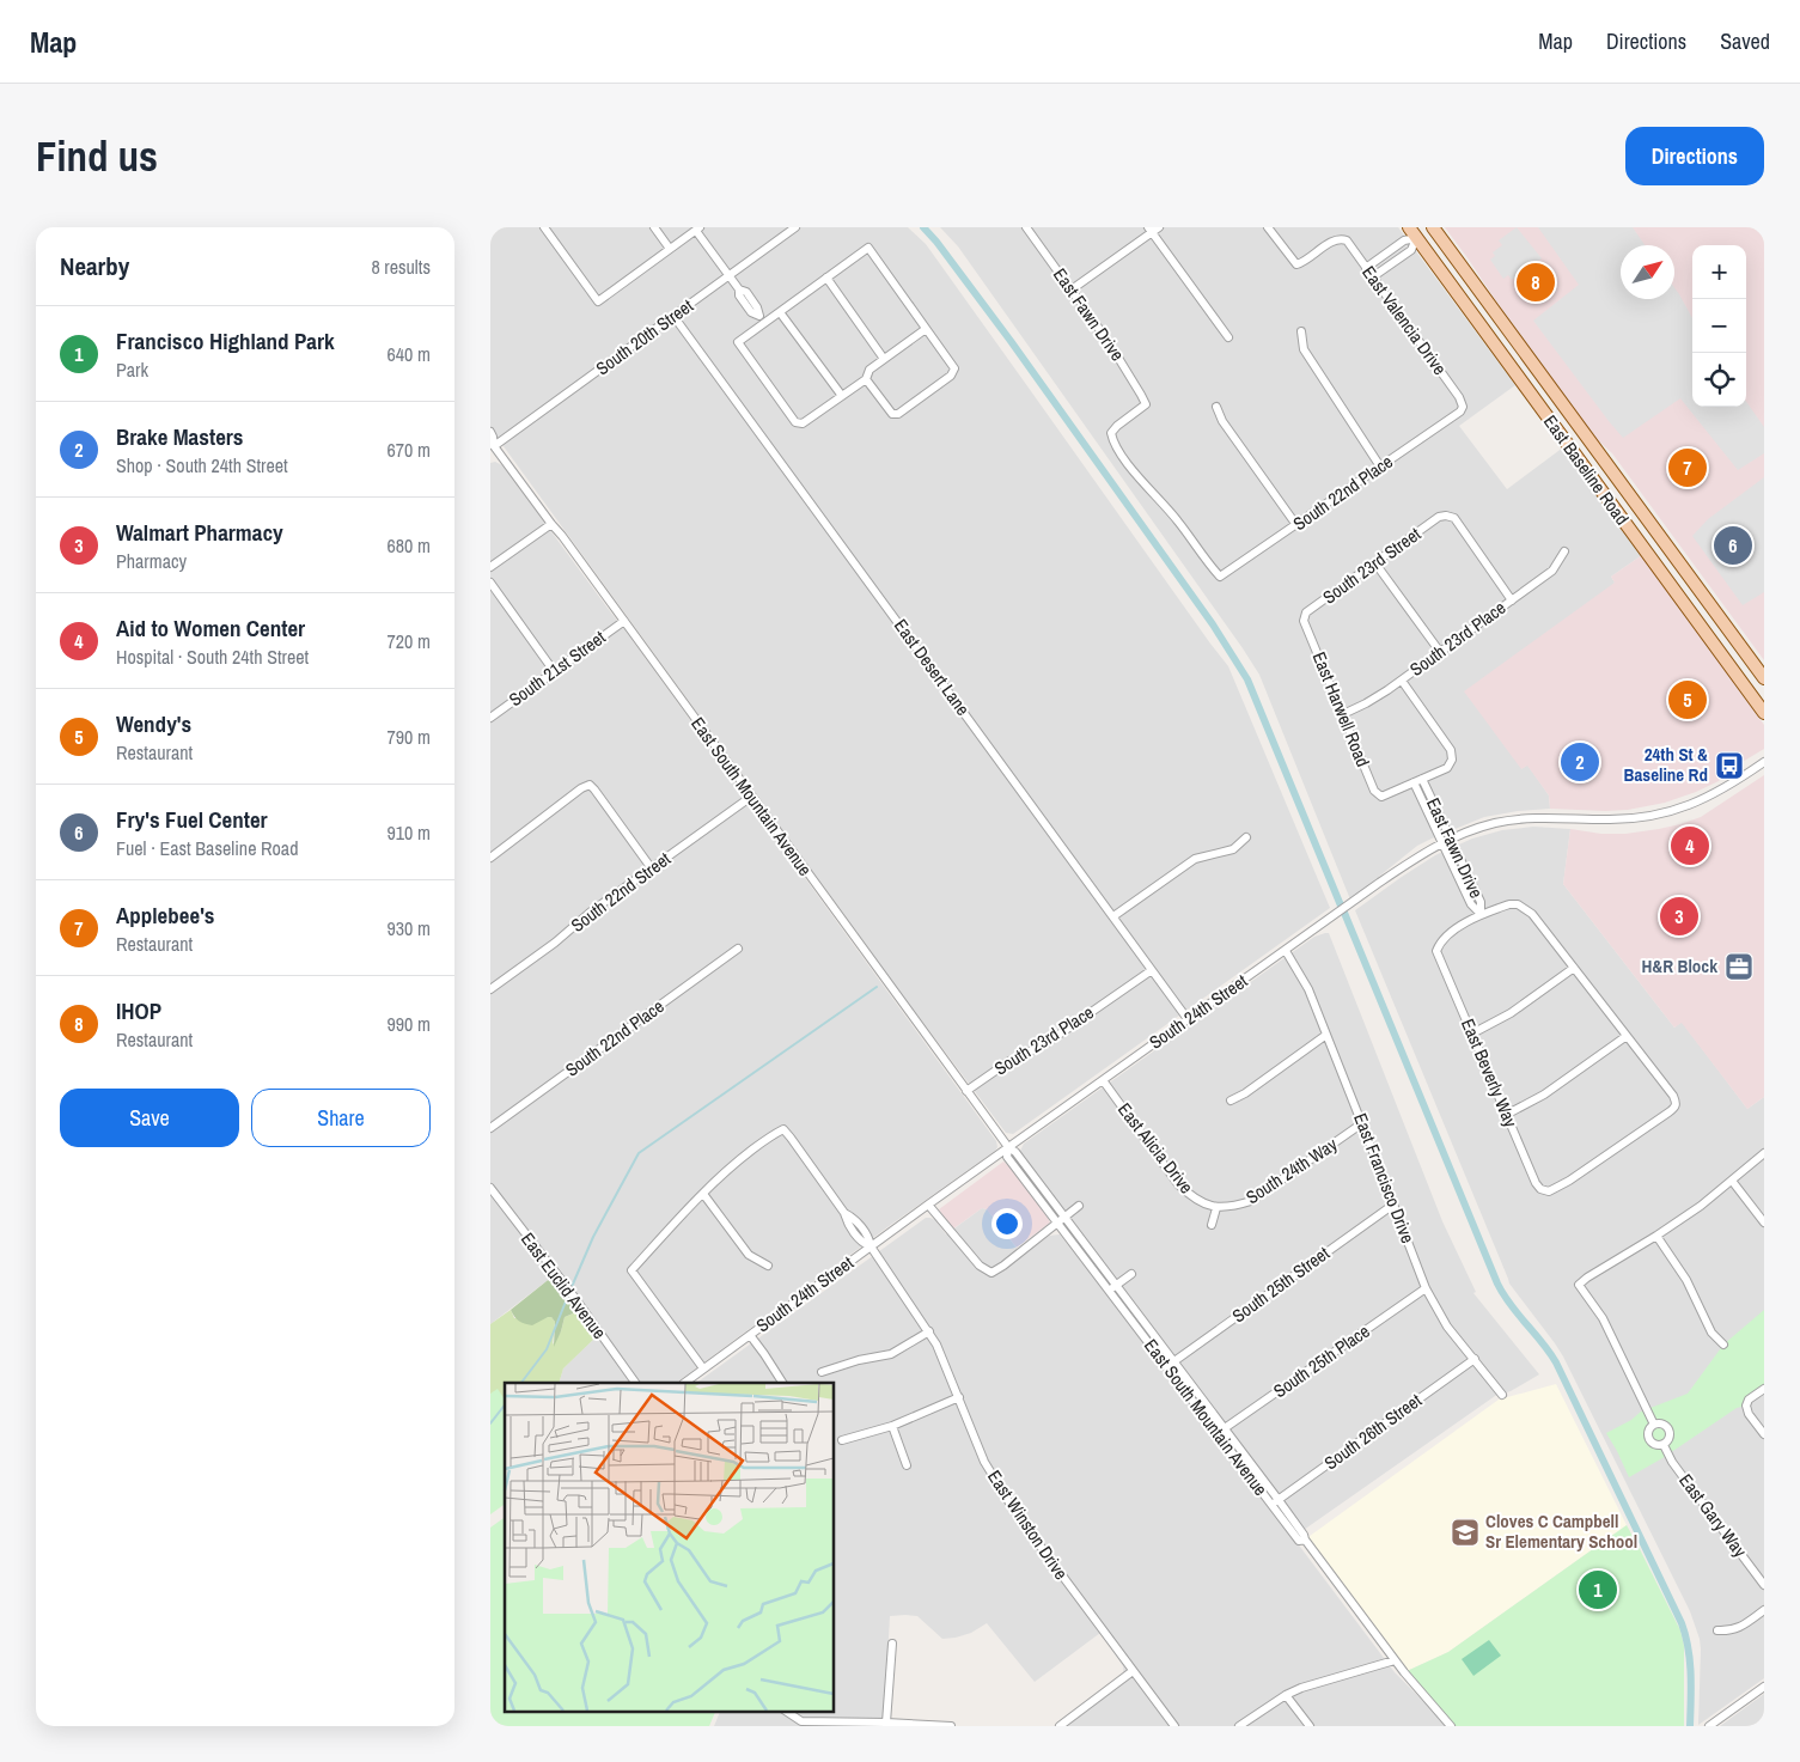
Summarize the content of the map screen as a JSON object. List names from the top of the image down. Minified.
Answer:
{"streets":{"main road":["East Baseline Road"],"street":["East Fawn Drive","East Valencia Drive","South 20th Street","South 22nd Place","South 23rd Street","South 23rd Place","East Desert Lane","South 21st Street","East Harwell Road","East South Mountain Avenue","South 22nd Street","South 24th Street","East Beverly Way","East Alicia Drive","South 24th Way","East Francisco Drive","South 25th Street","East Euclid Avenue","South 25th Place","South 26th Street","East Gary Way","East Winston Drive"]},"crossings":[["East Fawn Drive","South 22nd Place"],["East Fawn Drive","East Harwell Road"],["East Fawn Drive","South 24th Street"],["East Fawn Drive","East Beverly Way"],["East Valencia Drive","South 22nd Place"],["South 20th Street","East Desert Lane"],["South 20th Street","East South Mountain Avenue"],["South 23rd Street","South 23rd Place"],["South 23rd Street","East Harwell Road"],["South 23rd Place","East Desert Lane"],["South 23rd Place","East Harwell Road"],["South 23rd Place","East South Mountain Avenue"],["East Desert Lane","South 24th Street"],["South 21st Street","East South Mountain Avenue"],["East South Mountain Avenue","South 22nd Street"],["East South Mountain Avenue","South 24th Street"],["East South Mountain Avenue","South 25th Street"],["East South Mountain Avenue","South 25th Place"],["East South Mountain Avenue","South 26th Street"],["South 24th Street","East Alicia Drive"],["South 24th Street","East Francisco Drive"],["South 24th Street","East Winston Drive"],["East Alicia Drive","South 24th Way"],["South 24th Way","East Francisco Drive"],["East Francisco Drive","South 25th Street"],["East Francisco Drive","South 25th Place"],["East Francisco Drive","South 26th Street"]],"places":{"bus stop":["24th St & Baseline Rd"],"office":["H&R Block"],"school or university":["Cloves C Campbell Sr Elementary School"]},"north":"top right","page":{"header":"Map","nav":["Map","Directions","Saved"],"buttons":["Directions",["Save","Share"]],"title":"Find us","heading":["Nearby","8 results"],"map_buttons":["+","−"],"pins":["8","7","6","5","2","4","3","1"],"list":[{"mark":"1","name":"Francisco Highland Park","note":"Park","value":"640 m"},{"mark":"2","name":"Brake Masters","note":"Shop · South 24th Street","value":"670 m"},{"mark":"3","name":"Walmart Pharmacy","note":"Pharmacy","value":"680 m"},{"mark":"4","name":"Aid to Women Center","note":"Hospital · South 24th Street","value":"720 m"},{"mark":"5","name":"Wendy's","note":"Restaurant","value":"790 m"},{"mark":"6","name":"Fry's Fuel Center","note":"Fuel · East Baseline Road","value":"910 m"},{"mark":"7","name":"Applebee's","note":"Restaurant","value":"930 m"},{"mark":"8","name":"IHOP","note":"Restaurant","value":"990 m"}]}}
